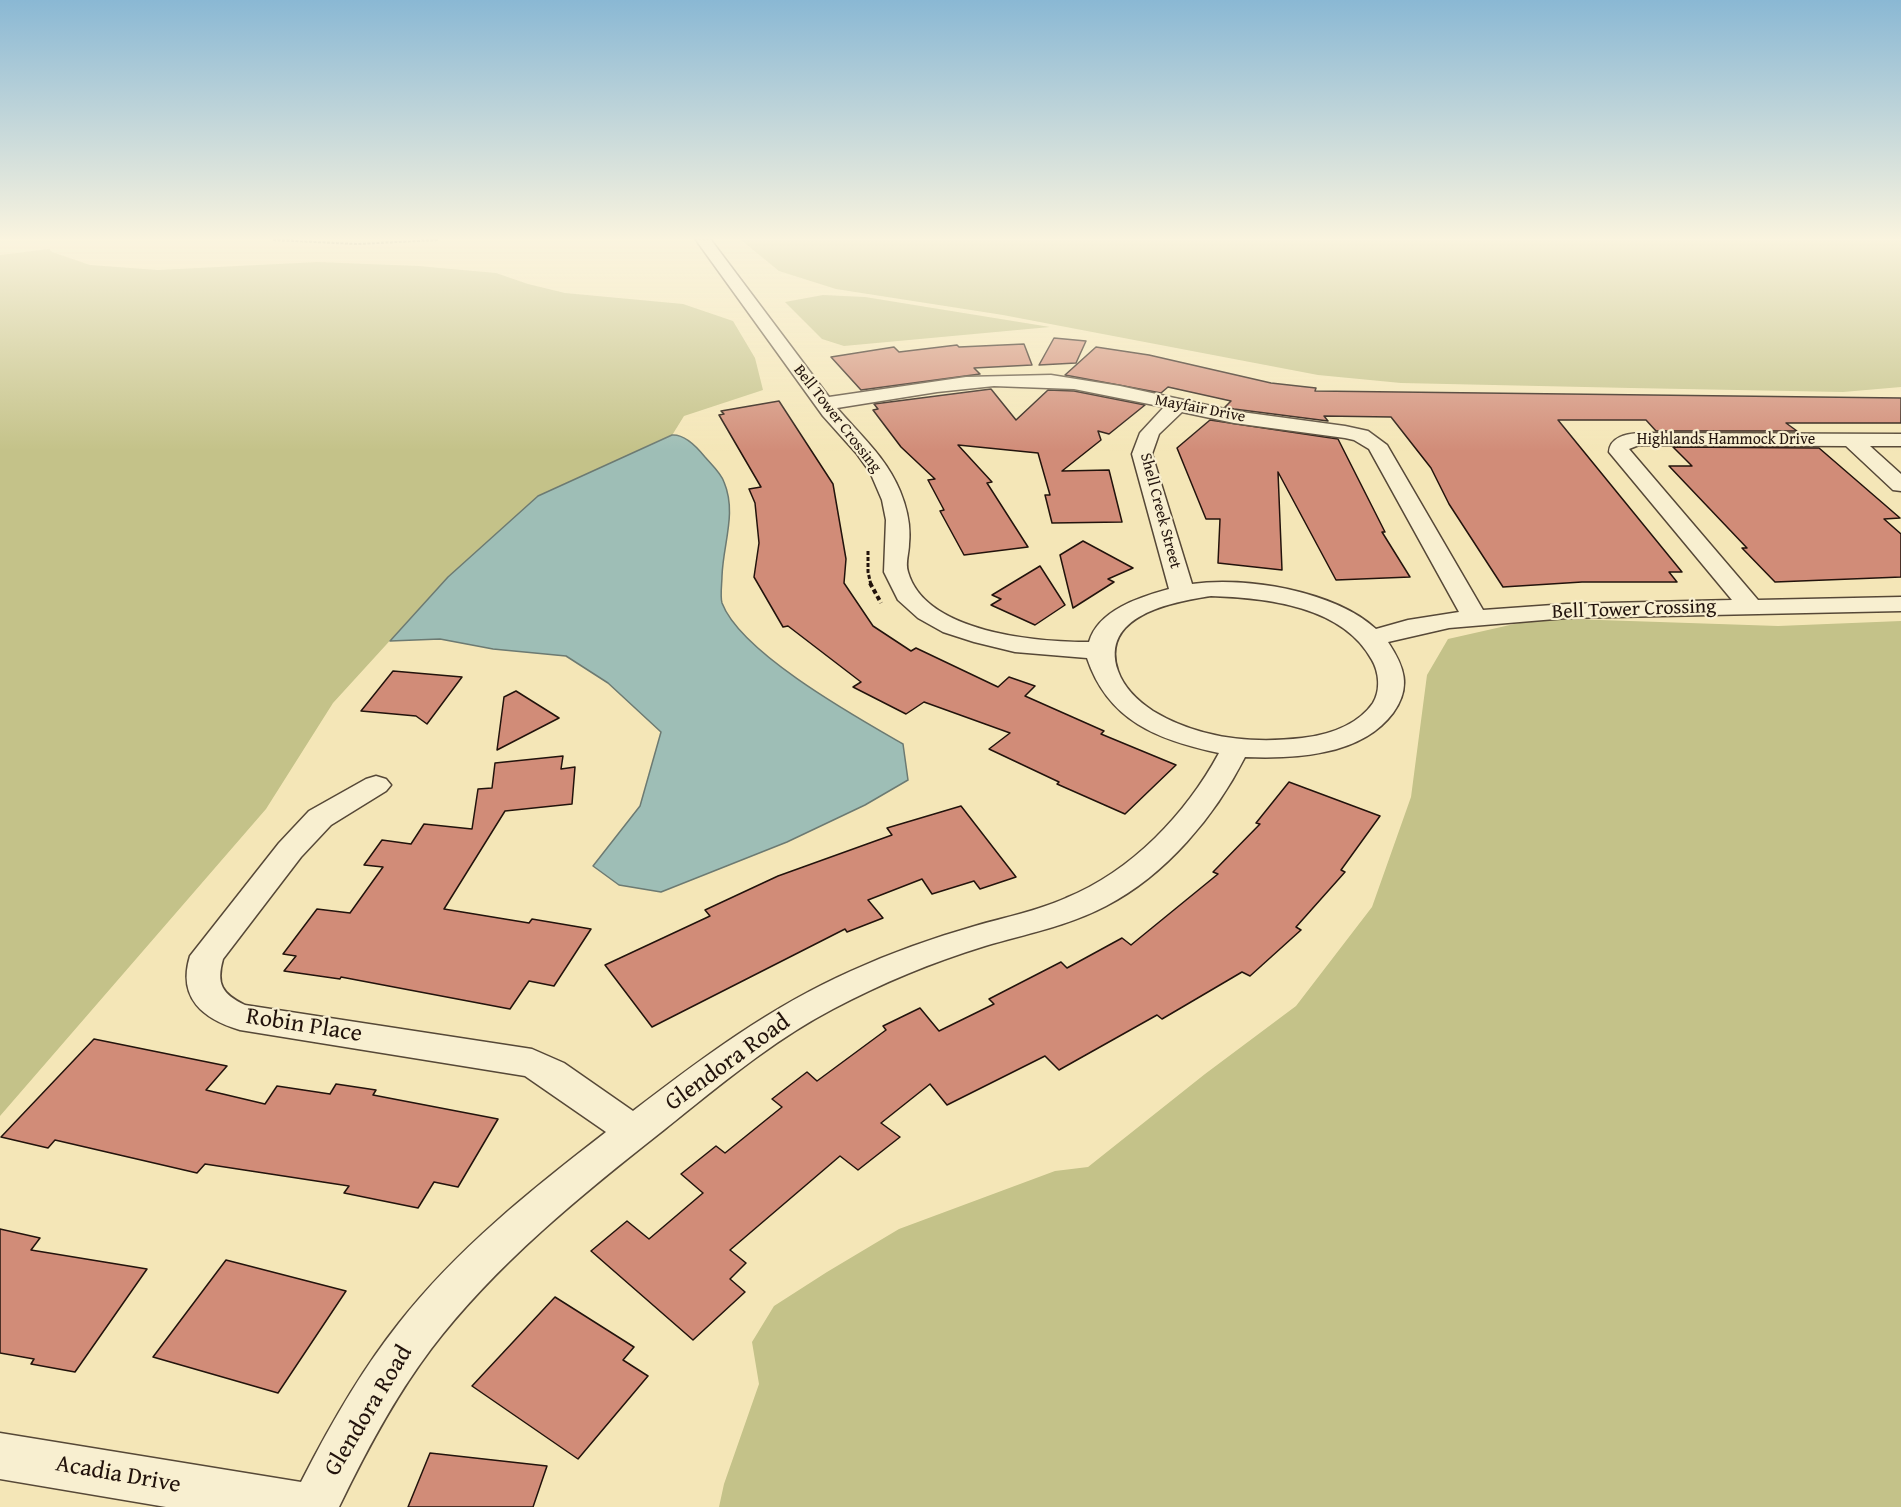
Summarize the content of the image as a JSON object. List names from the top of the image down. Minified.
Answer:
{"streets":{"street":["Mayfair Drive","Bell Tower Crossing","Highlands Hammock Drive","Shell Creek Street","Robin Place","Glendora Road","Acadia Drive"]},"crossings":[["Mayfair Drive","Bell Tower Crossing"],["Mayfair Drive","Shell Creek Street"],["Bell Tower Crossing","Highlands Hammock Drive"],["Robin Place","Glendora Road"]]}
